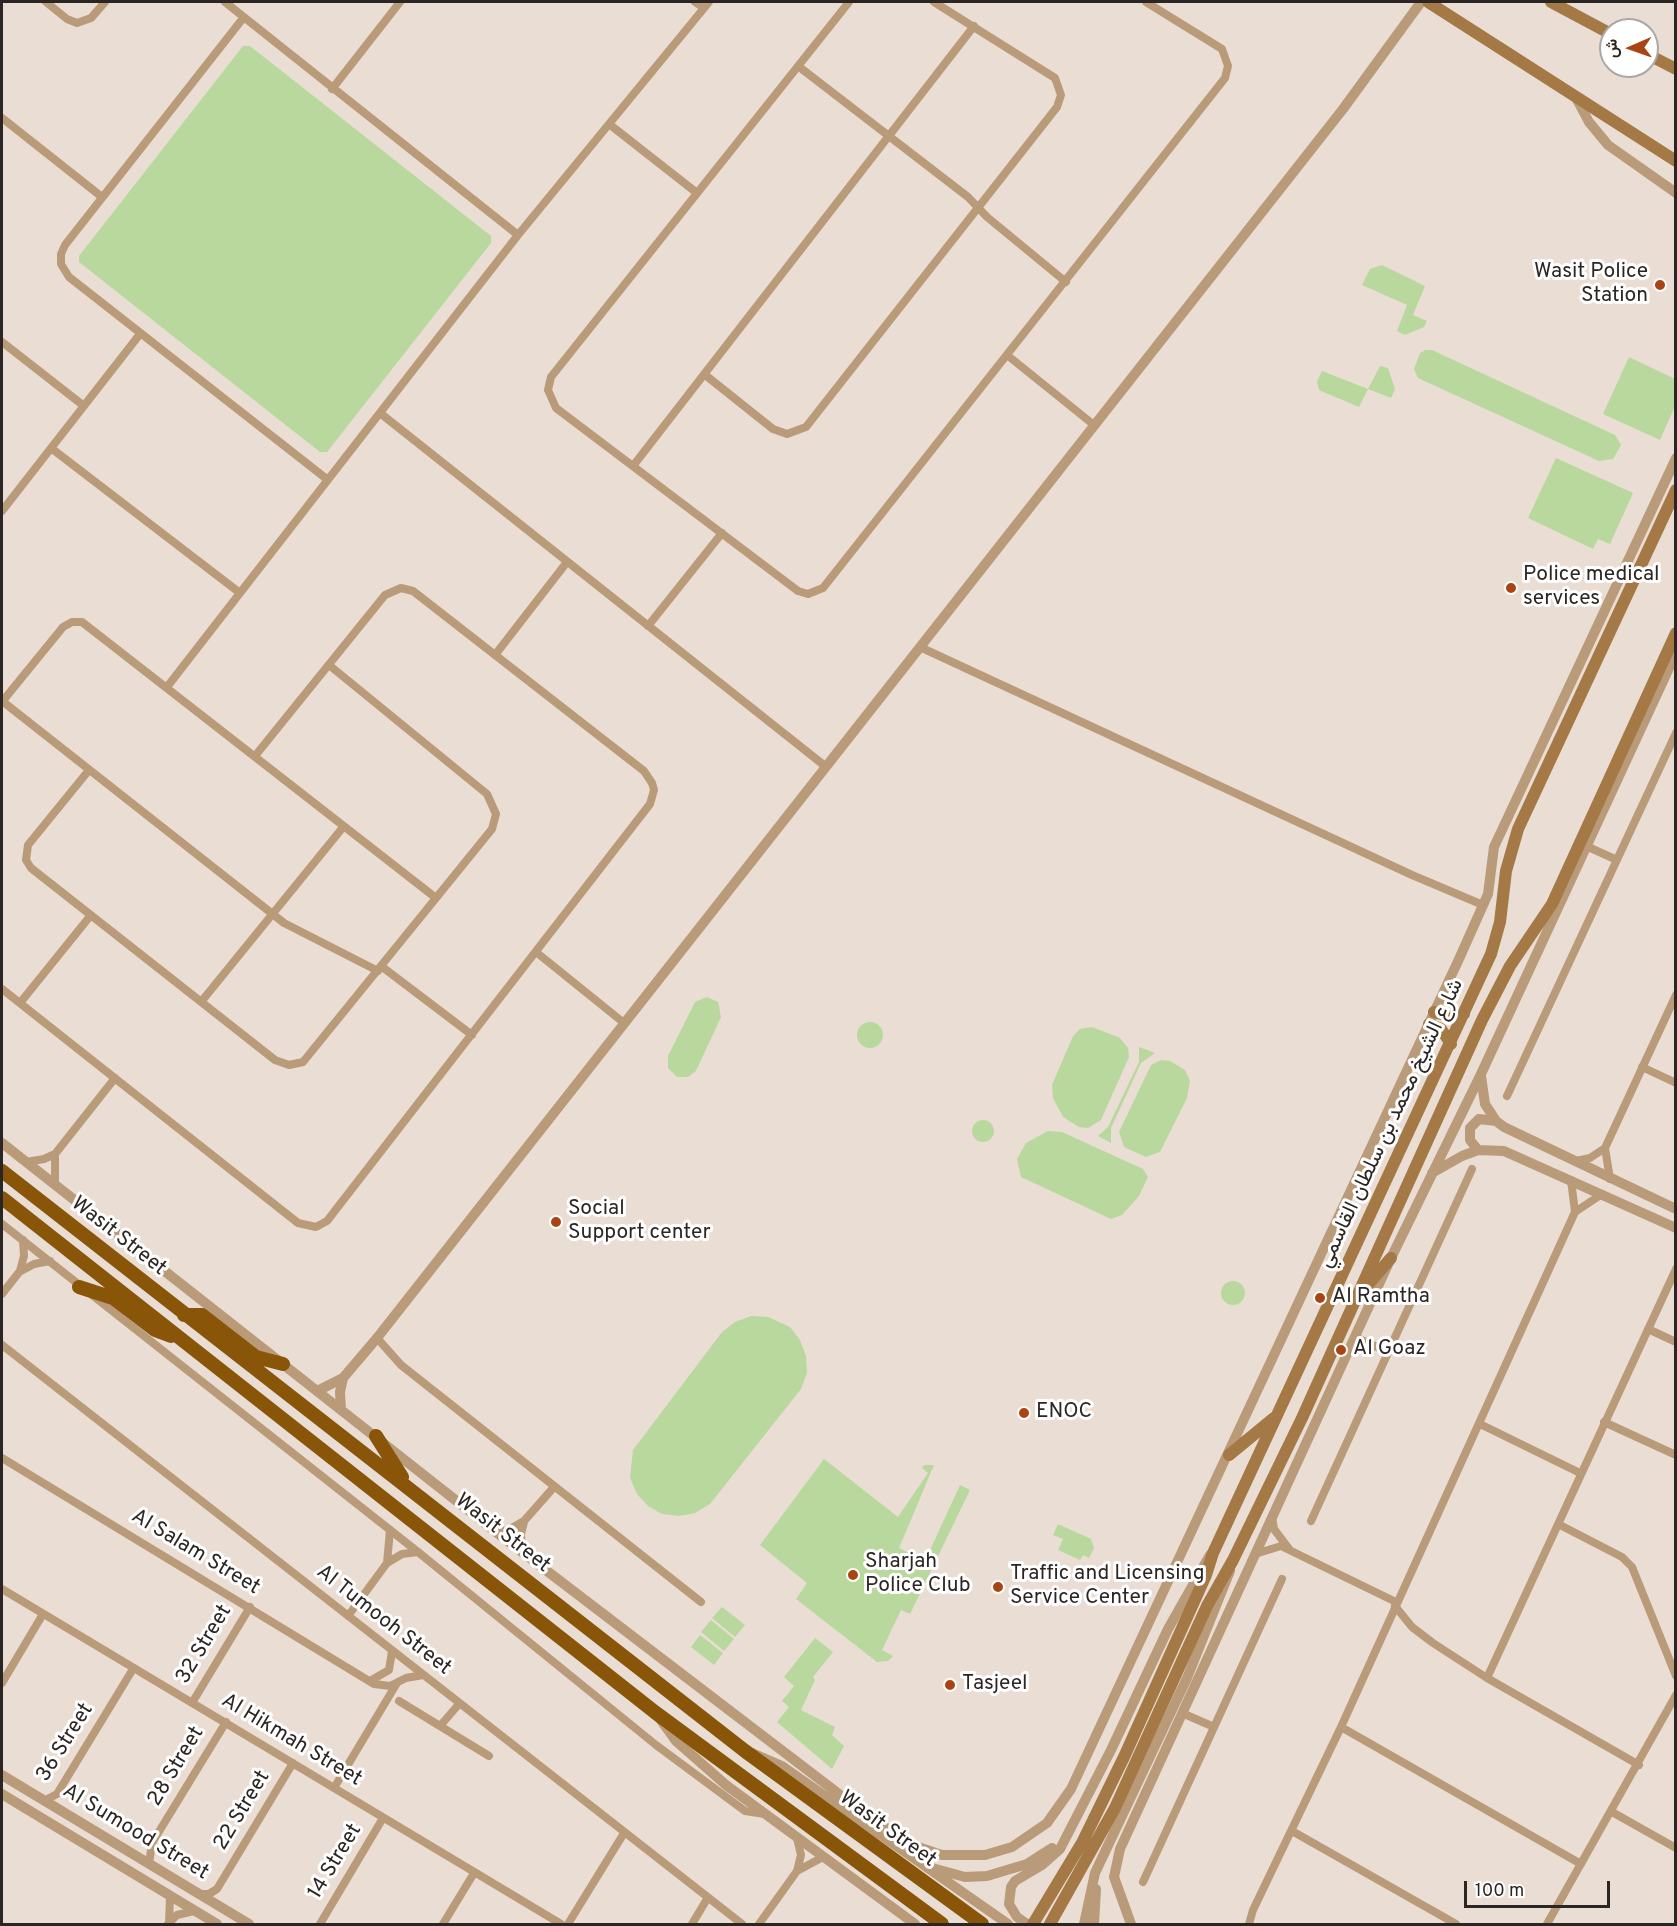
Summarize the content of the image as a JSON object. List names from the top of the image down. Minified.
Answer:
{"streets":{"highway":["Wasit Street"],"main road":["شارع الشيخ محمد بن سلطان القاسمي"],"street":["Al Salam Street","Al Tumooh Street","32 Street","Al Hikmah Street","36 Street","28 Street","22 Street","Al Sumood Street","14 Street"]},"crossings":[["Al Salam Street","32 Street"],["32 Street","Al Hikmah Street"],["Al Hikmah Street","36 Street"],["Al Hikmah Street","28 Street"],["Al Hikmah Street","22 Street"],["Al Hikmah Street","14 Street"],["36 Street","Al Sumood Street"],["28 Street","Al Sumood Street"],["22 Street","Al Sumood Street"]],"places":["Wasit Police Station","Police medical services","Social Support center","Al Ramtha","Al Goaz","ENOC","Sharjah Police Club","Traffic and Licensing Service Center","Tasjeel"],"scale_bar":"100 m","north":"left"}
